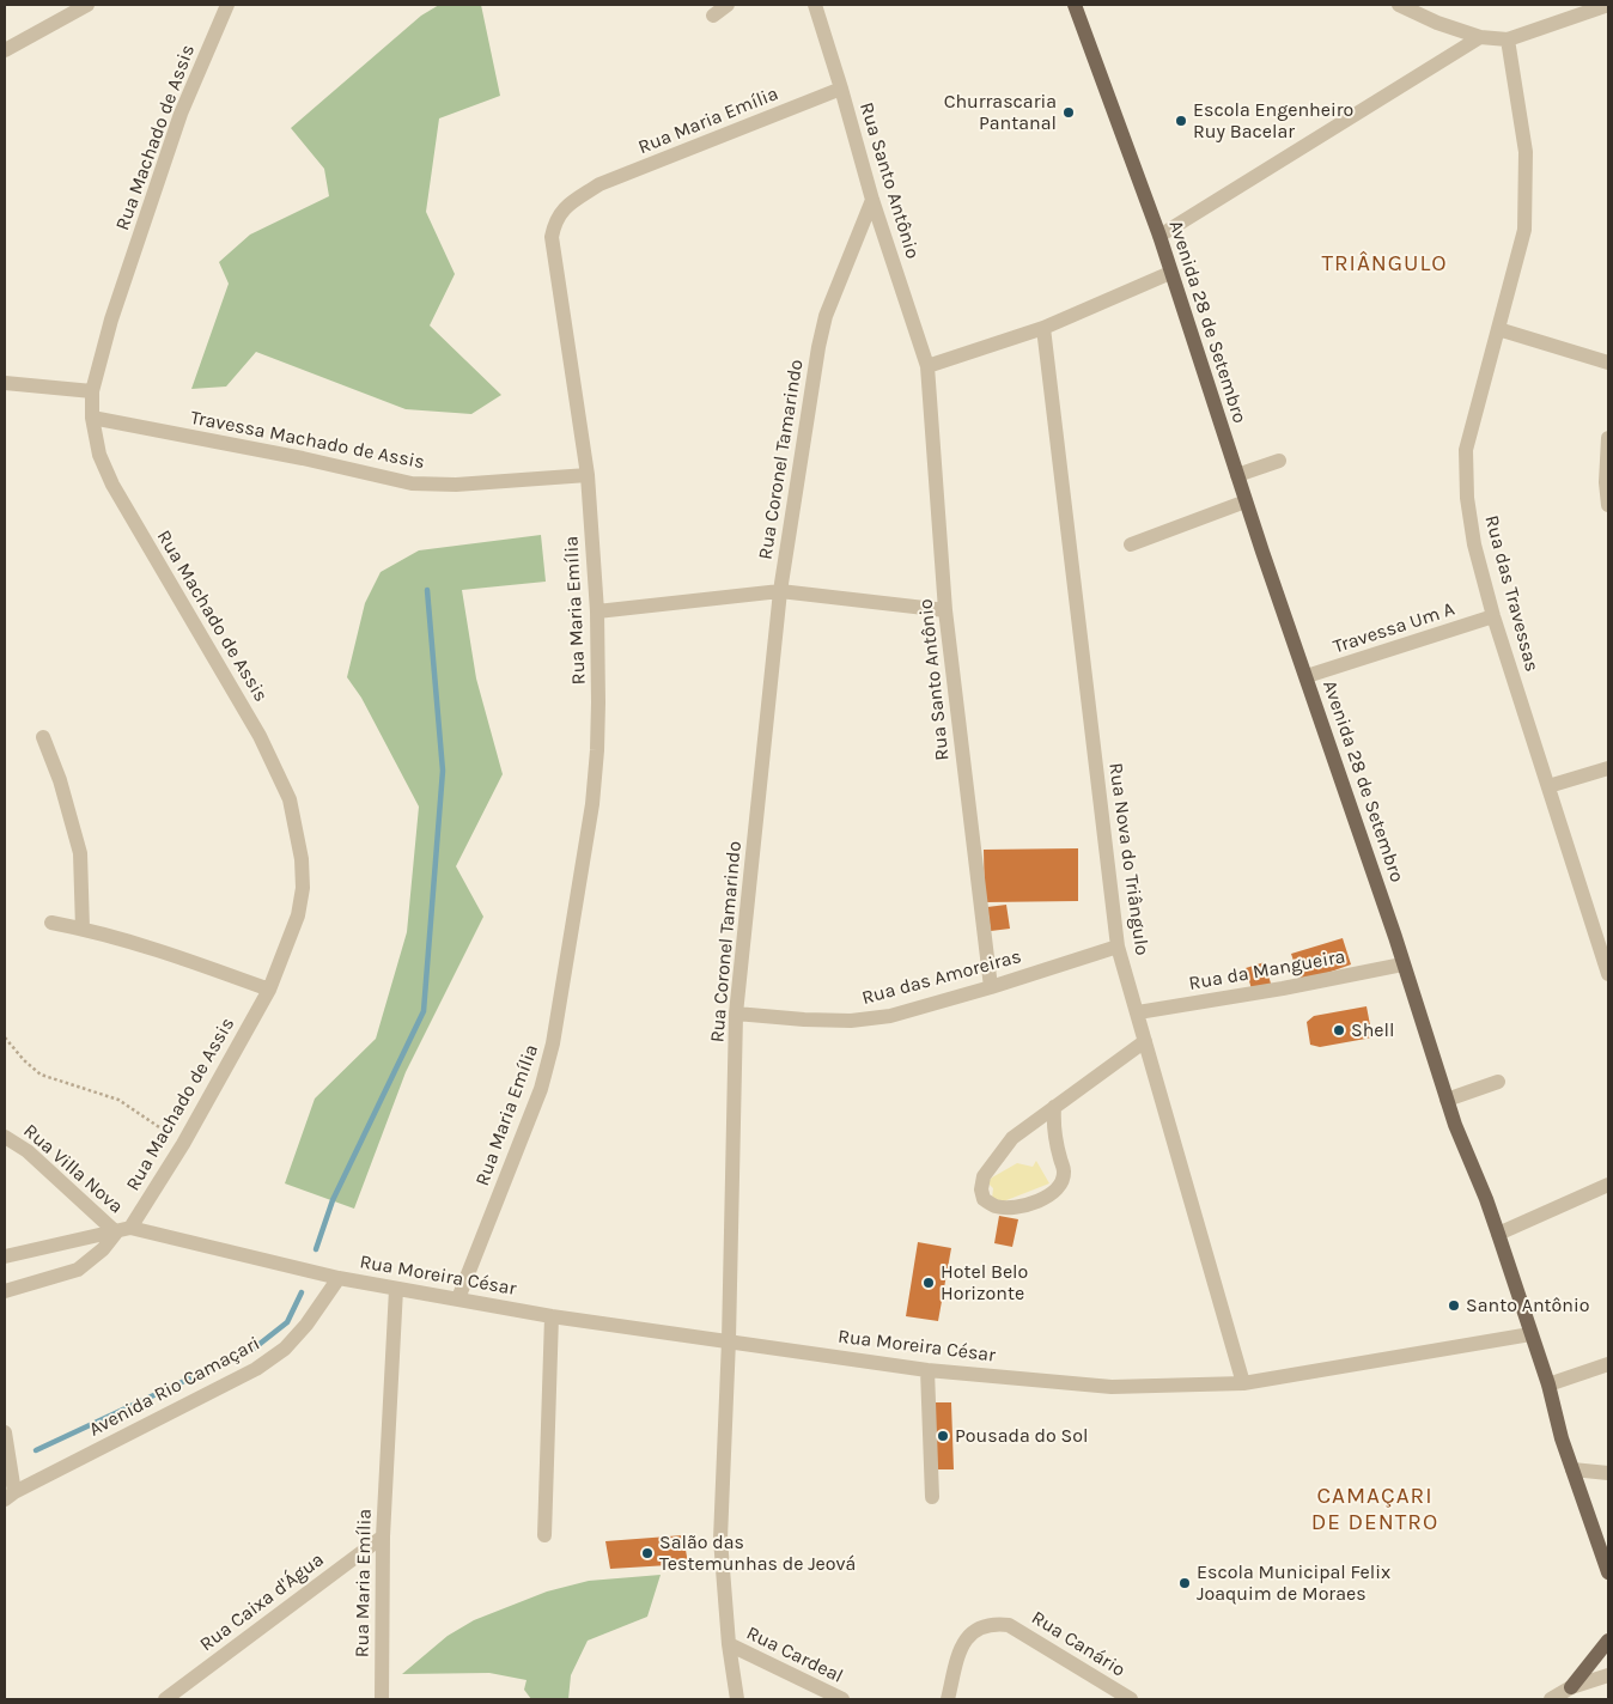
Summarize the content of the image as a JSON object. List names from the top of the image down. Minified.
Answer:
{"streets":{"main road":["Avenida 28 de Setembro"],"street":["Rua Maria Emília","Rua Machado de Assis","Rua Santo Antônio","Travessa Machado de Assis","Rua Coronel Tamarindo","Rua das Travessas","Travessa Um A","Rua Nova do Triângulo","Rua da Mangueira","Rua das Amoreiras","Rua Villa Nova","Rua Moreira César","Avenida Rio Camaçari","Rua Caixa d'Água","Rua Canário","Rua Cardeal"]},"crossings":[["Rua Maria Emília","Rua Santo Antônio"],["Rua Maria Emília","Travessa Machado de Assis"],["Rua Maria Emília","Rua Moreira César"],["Rua Maria Emília","Rua Caixa d'Água"],["Rua Machado de Assis","Travessa Machado de Assis"],["Rua Machado de Assis","Rua Villa Nova"],["Rua Machado de Assis","Rua Moreira César"],["Rua Santo Antônio","Rua Coronel Tamarindo"],["Rua Santo Antônio","Rua das Amoreiras"],["Avenida 28 de Setembro","Travessa Um A"],["Avenida 28 de Setembro","Rua da Mangueira"],["Avenida 28 de Setembro","Rua Moreira César"],["Rua Coronel Tamarindo","Rua das Amoreiras"],["Rua Coronel Tamarindo","Rua Moreira César"],["Rua Coronel Tamarindo","Rua Cardeal"],["Rua das Travessas","Travessa Um A"],["Rua Nova do Triângulo","Rua da Mangueira"],["Rua Nova do Triângulo","Rua das Amoreiras"],["Rua Nova do Triângulo","Rua Moreira César"],["Rua Villa Nova","Rua Moreira César"],["Rua Moreira César","Avenida Rio Camaçari"]],"districts":["TRIÂNGULO","CAMAÇARI DE DENTRO"],"places":["Churrascaria Pantanal","Escola Engenheiro Ruy Bacelar","Shell","Hotel Belo Horizonte","Santo Antônio","Pousada do Sol","Salão das Testemunhas de Jeová","Escola Municipal Felix Joaquim de Moraes"]}
